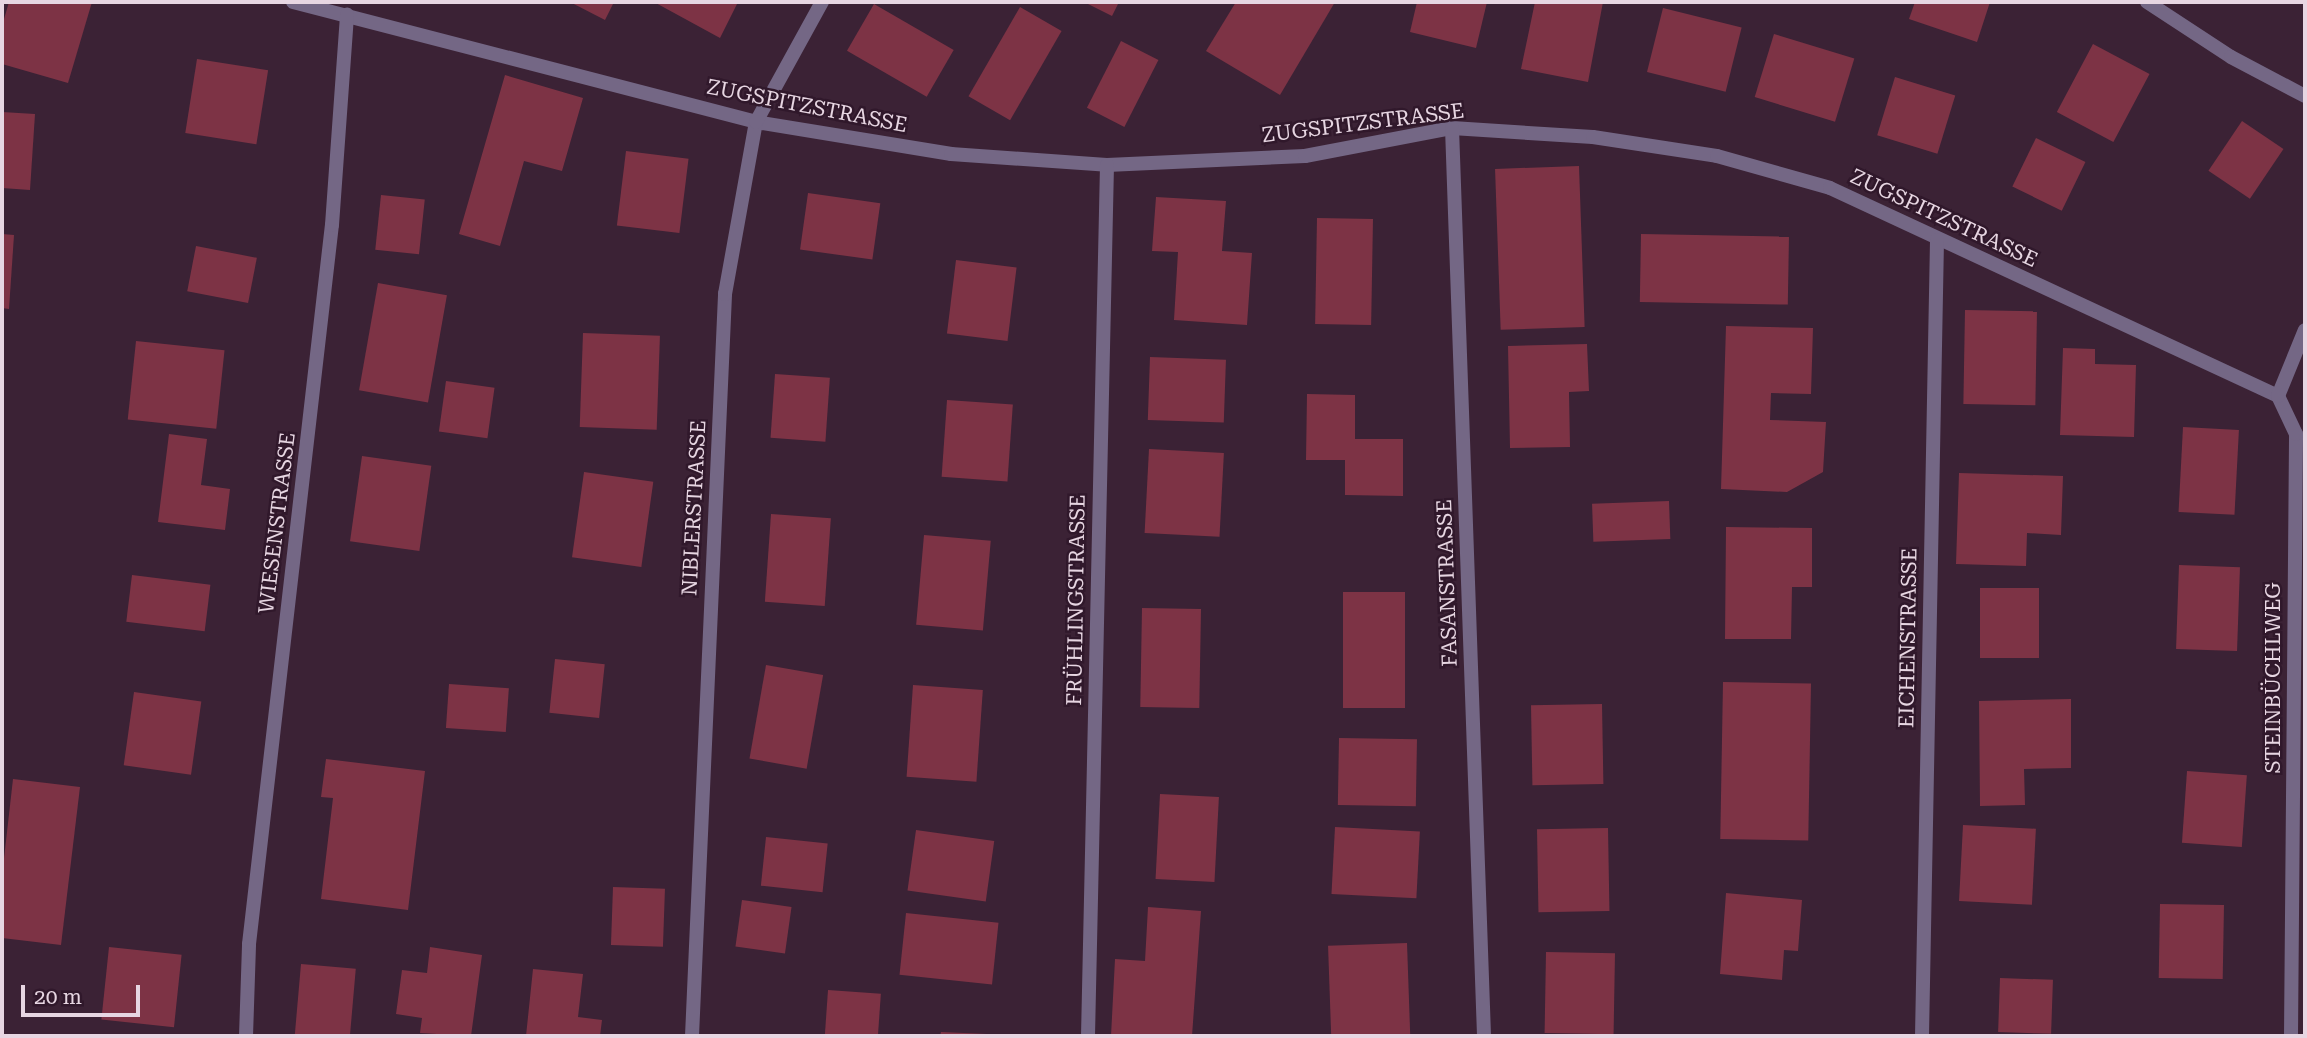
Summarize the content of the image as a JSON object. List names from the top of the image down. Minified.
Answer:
{"streets":{"street":["ZUGSPITZSTRASSE","NIBLERSTRASSE","WIESENSTRASSE","FASANSTRASSE","FRÜHLINGSTRASSE","EICHENSTRASSE","STEINBÜCHLWEG"]},"crossings":[["ZUGSPITZSTRASSE","NIBLERSTRASSE"],["ZUGSPITZSTRASSE","WIESENSTRASSE"],["ZUGSPITZSTRASSE","FASANSTRASSE"],["ZUGSPITZSTRASSE","FRÜHLINGSTRASSE"],["ZUGSPITZSTRASSE","EICHENSTRASSE"],["ZUGSPITZSTRASSE","STEINBÜCHLWEG"]],"scale_bar":"20 m"}
